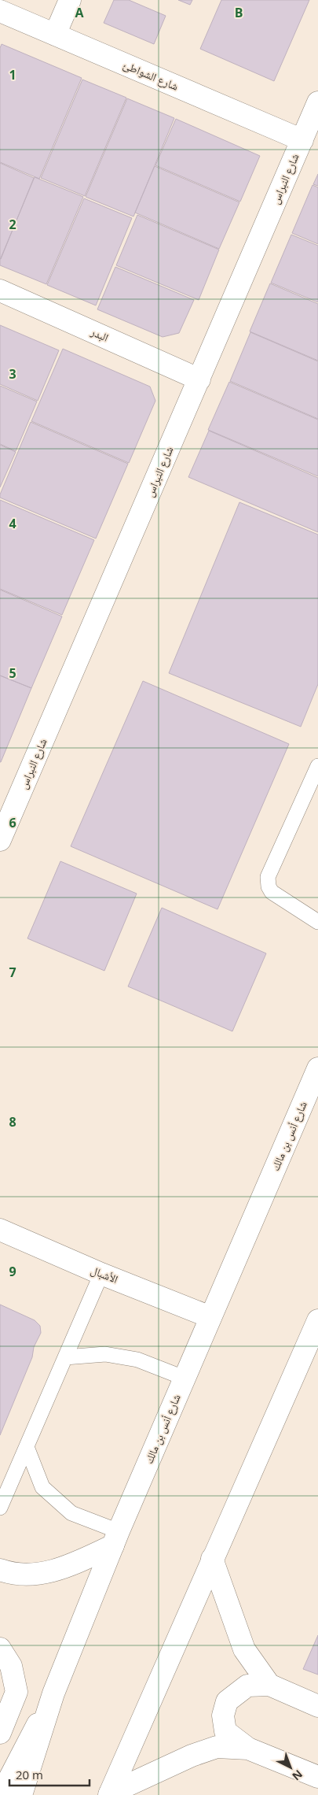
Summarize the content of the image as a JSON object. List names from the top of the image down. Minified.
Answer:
{"streets":{"street":["شارع الشواطئ","شارع النبراس","البدر","شارع أنس بن مالك","الأشبال"]},"crossings":[["شارع الشواطئ","شارع النبراس"],["شارع النبراس","البدر"],["شارع أنس بن مالك","الأشبال"]],"scale_bar":"20 m","north":"bottom right","grid":{"columns":["A","B"],"rows":["1","2","3","4","5","6","7","8","9"]}}
